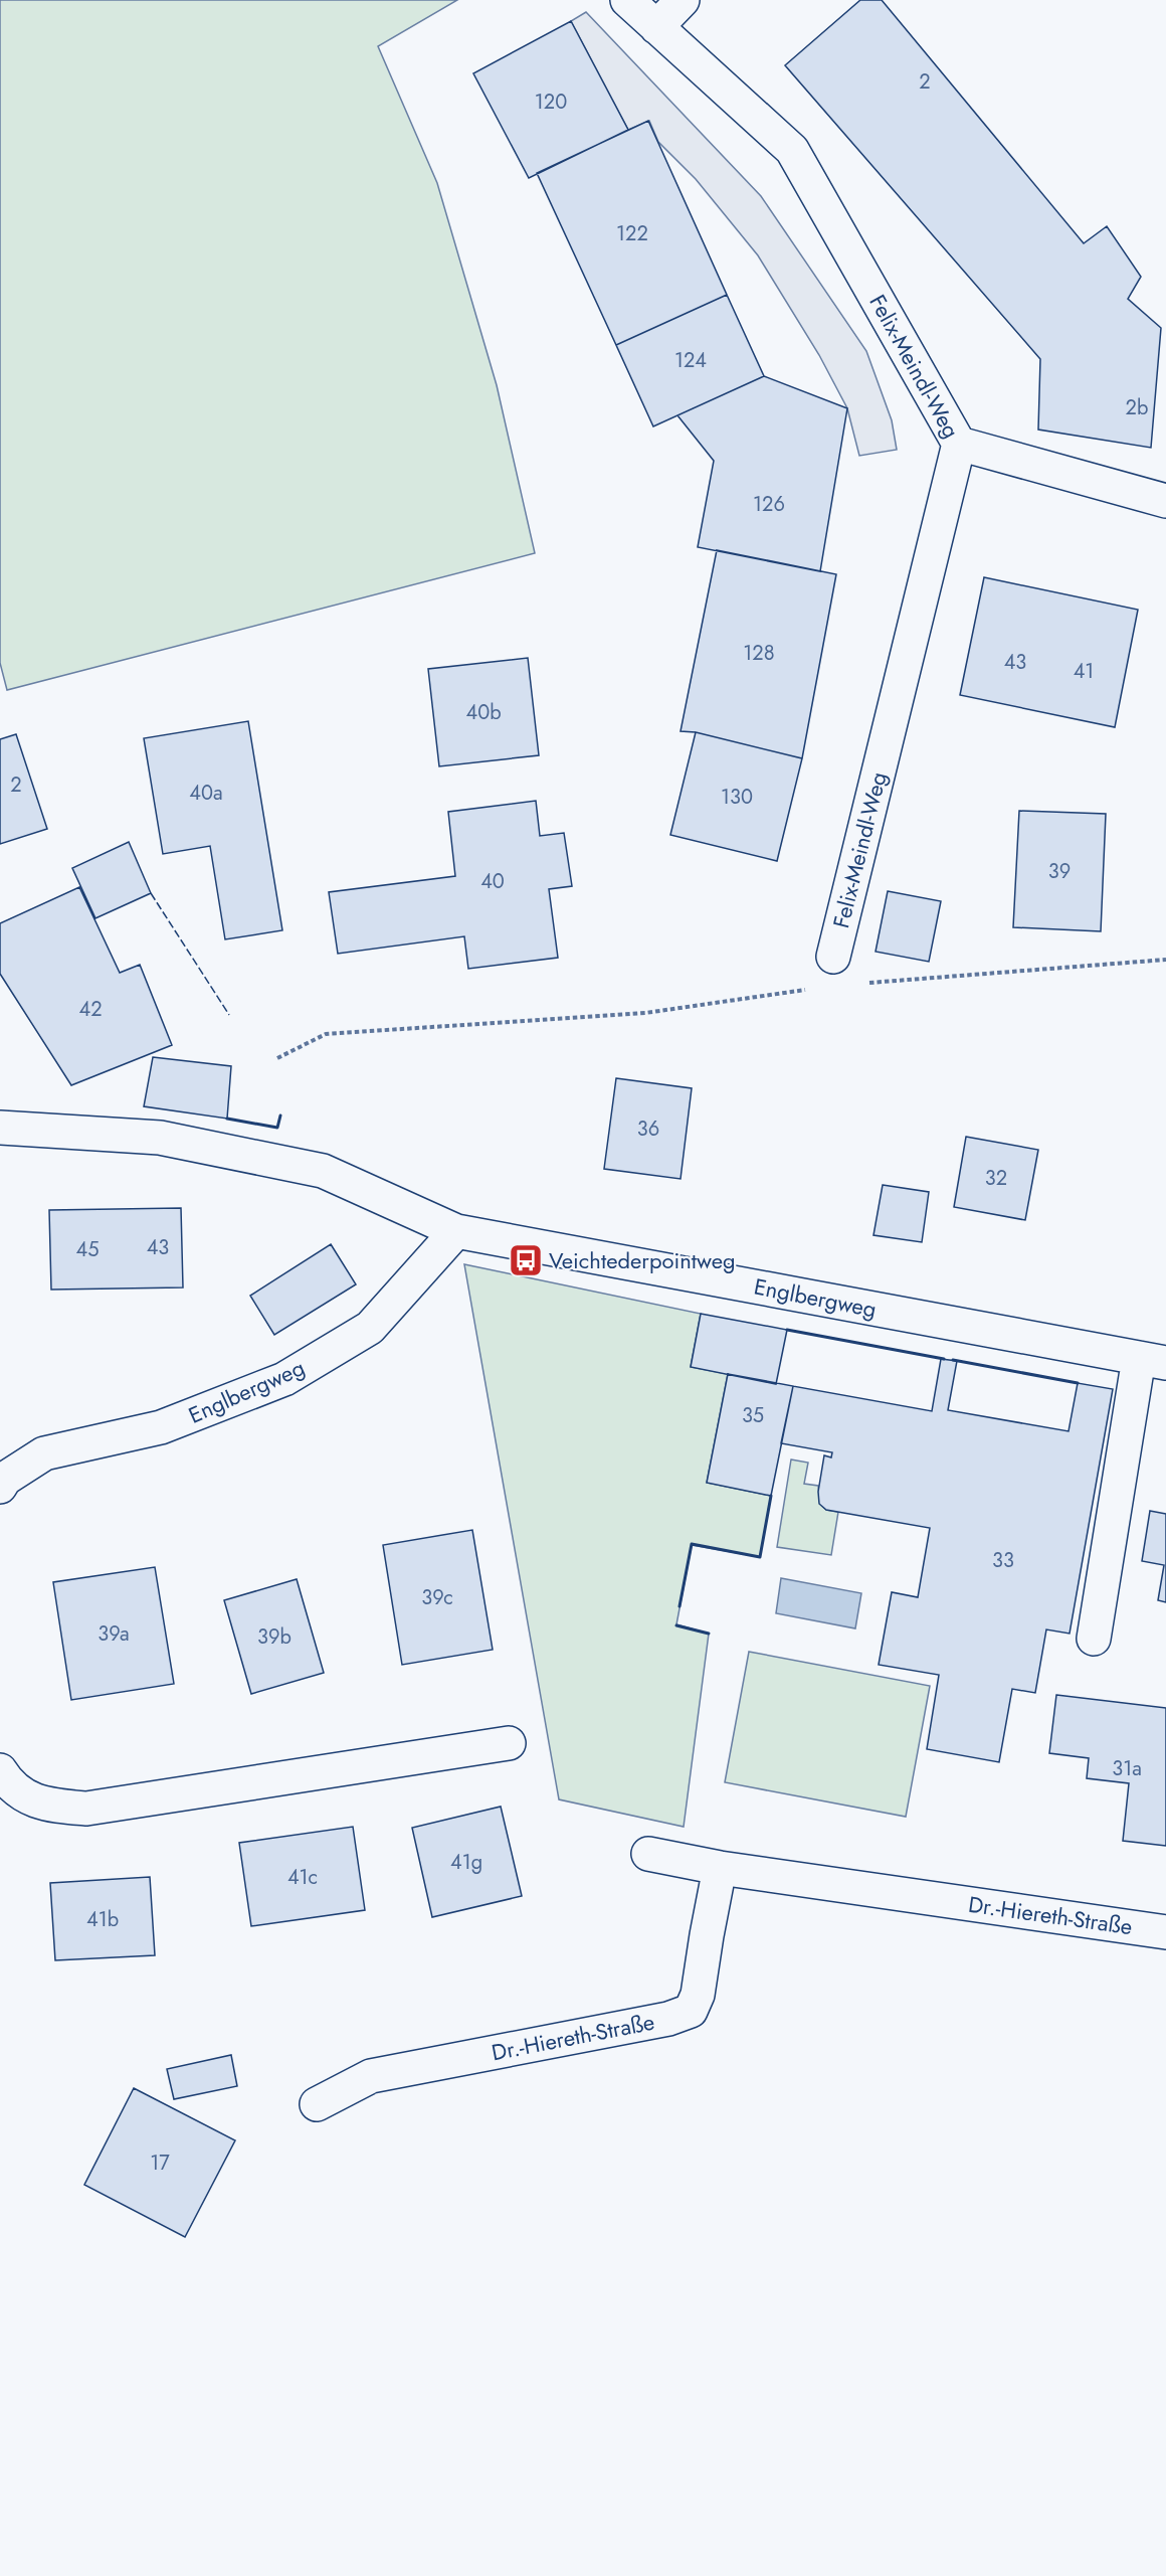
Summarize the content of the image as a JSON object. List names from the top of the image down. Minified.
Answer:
{"streets":{"street":["Felix-Meindl-Weg","Englbergweg","Dr.-Hiereth-Straße"]},"places":{"bus stop":["Veichtederpointweg"]},"house_numbers":["2","120","122","124","2b","126","128","43","41","40b","2","40a","130","39","40","42","36","32","43","45","35","33","39c","39a","39b","31a","41g","41c","41b","17"]}
